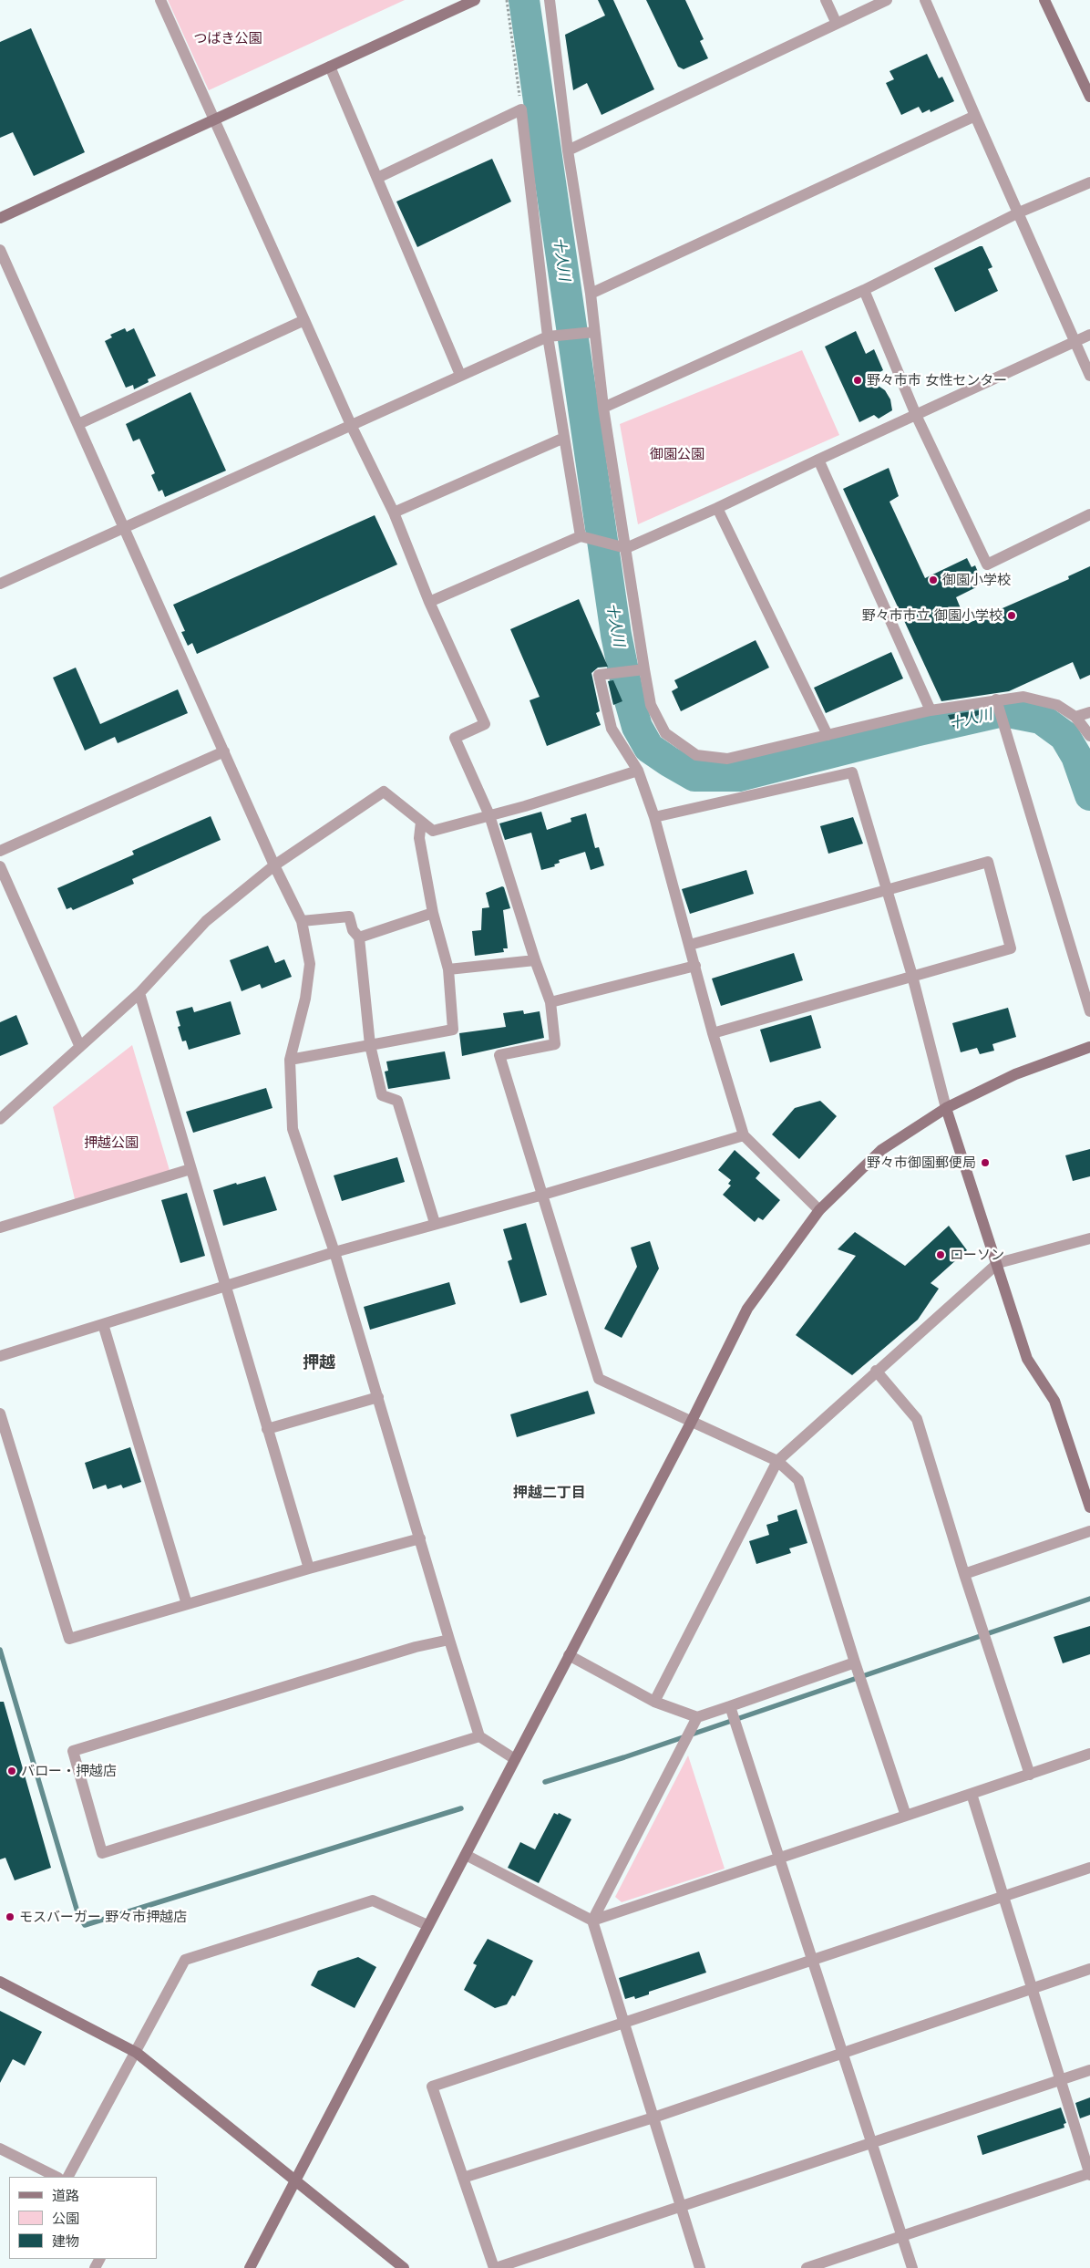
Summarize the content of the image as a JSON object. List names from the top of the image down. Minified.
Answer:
{"districts":["押越","押越二丁目"],"water":["十人川"],"parks":["つばき公園","御園公園","押越公園"],"places":["野々市市 女性センター","御園小学校","野々市市立 御園小学校","野々市御園郵便局","ローソン","バロー・押越店","モスバーガー 野々市押越店"],"legend":["道路","公園","建物"]}
